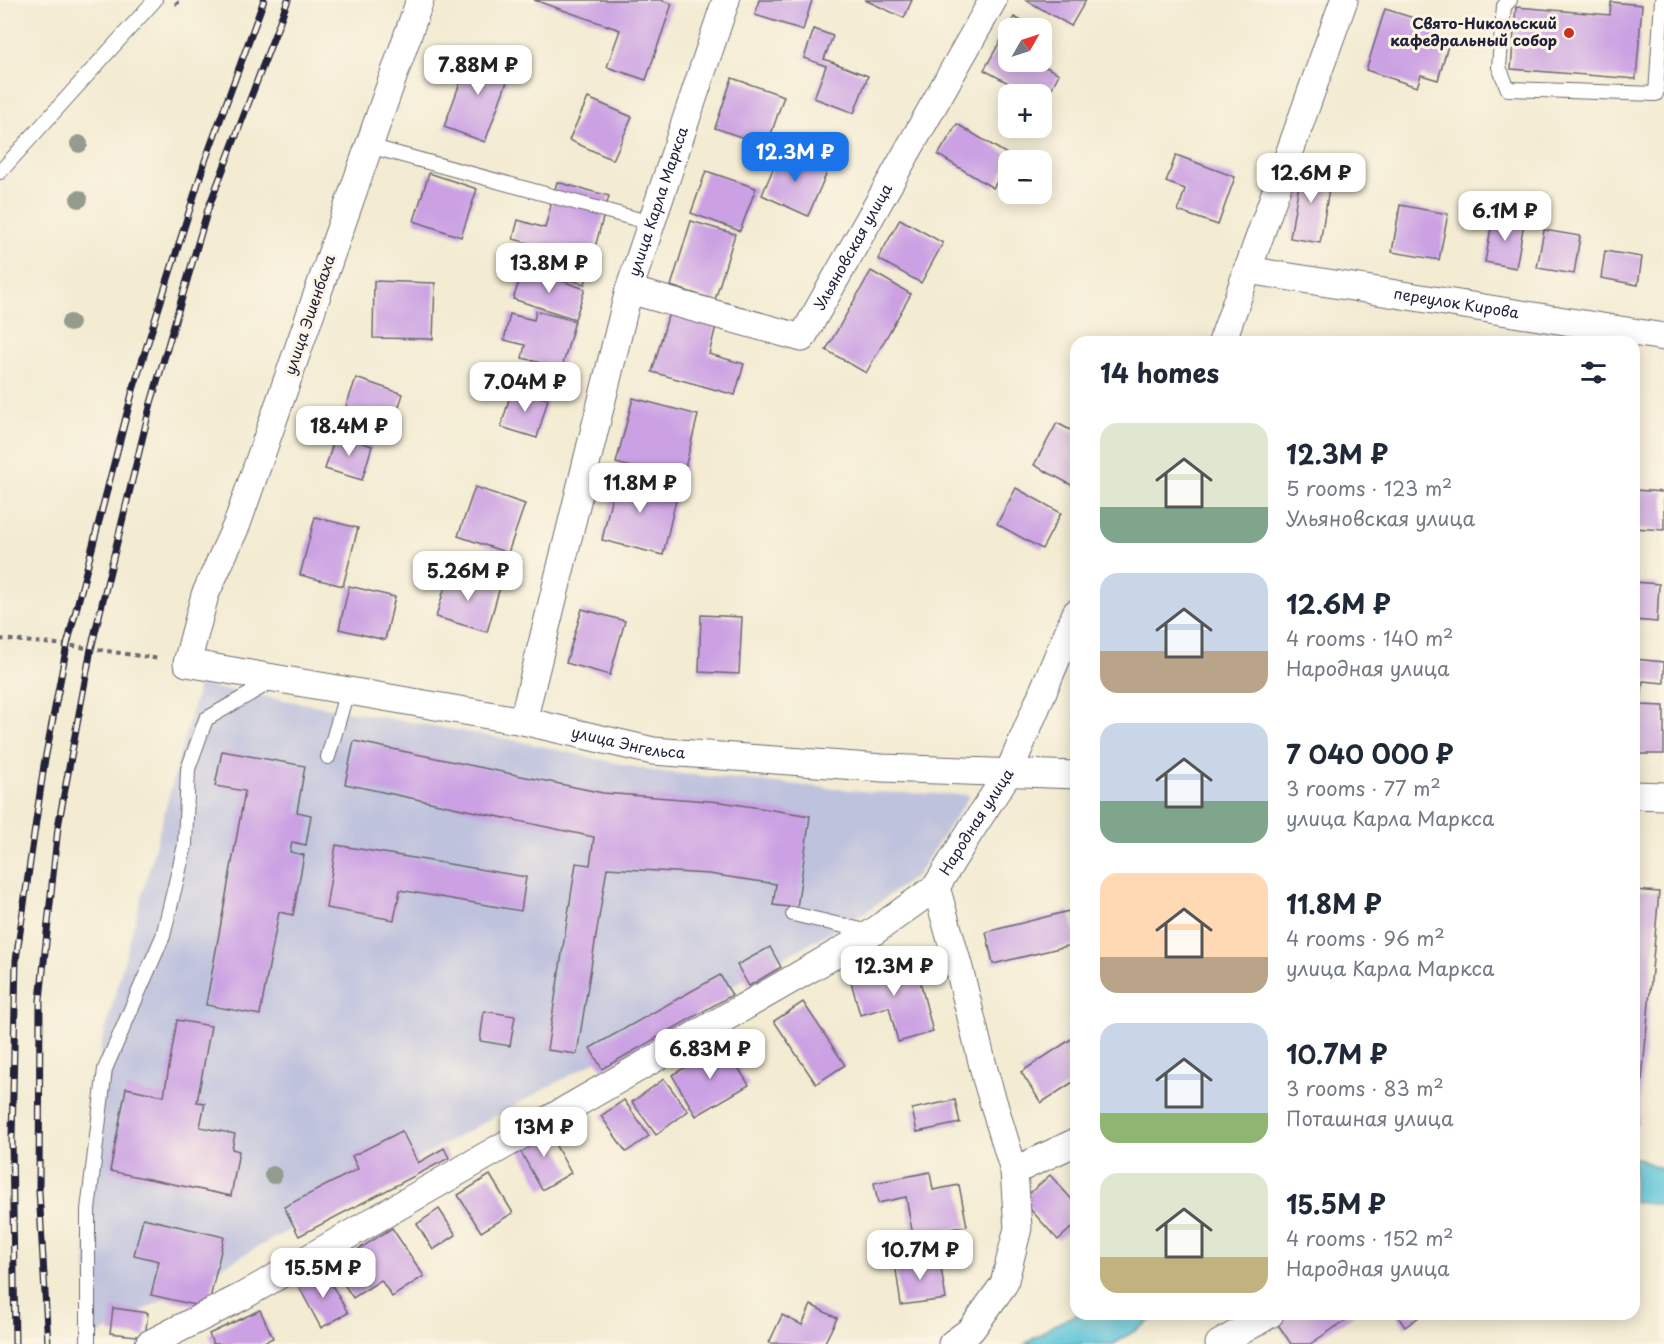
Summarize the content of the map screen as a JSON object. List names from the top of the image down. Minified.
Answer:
{"streets":{"street":["улица Карла Маркса","Ульяновская улица","переулок Кирова","улица Эшенбаха","улица Энгельса","Народная улица"]},"crossings":[["улица Карла Маркса","Ульяновская улица"],["улица Карла Маркса","улица Энгельса"],["улица Эшенбаха","улица Энгельса"],["улица Энгельса","Народная улица"]],"places":["Свято-Никольский кафедральный собор"],"north":"top right","page":{"map_buttons":["+","−"],"price":["7.88M ₽","12.3M ₽","12.6M ₽","6.1M ₽","13.8M ₽","7.04M ₽","18.4M ₽","11.8M ₽","5.26M ₽","12.3M ₽","6.83M ₽","13M ₽","10.7M ₽","15.5M ₽"],"heading":"14 homes","list":[{"name":"12.3M ₽","note":"5 rooms · 123 m² · Ульяновская улица"},{"name":"12.6M ₽","note":"4 rooms · 140 m² · Народная улица"},{"name":"7 040 000 ₽","note":"3 rooms · 77 m² · улица Карла Маркса"},{"name":"11.8M ₽","note":"4 rooms · 96 m² · улица Карла Маркса"},{"name":"10.7M ₽","note":"3 rooms · 83 m² · Поташная улица"},{"name":"15.5M ₽","note":"4 rooms · 152 m² · Народная улица"}]}}
